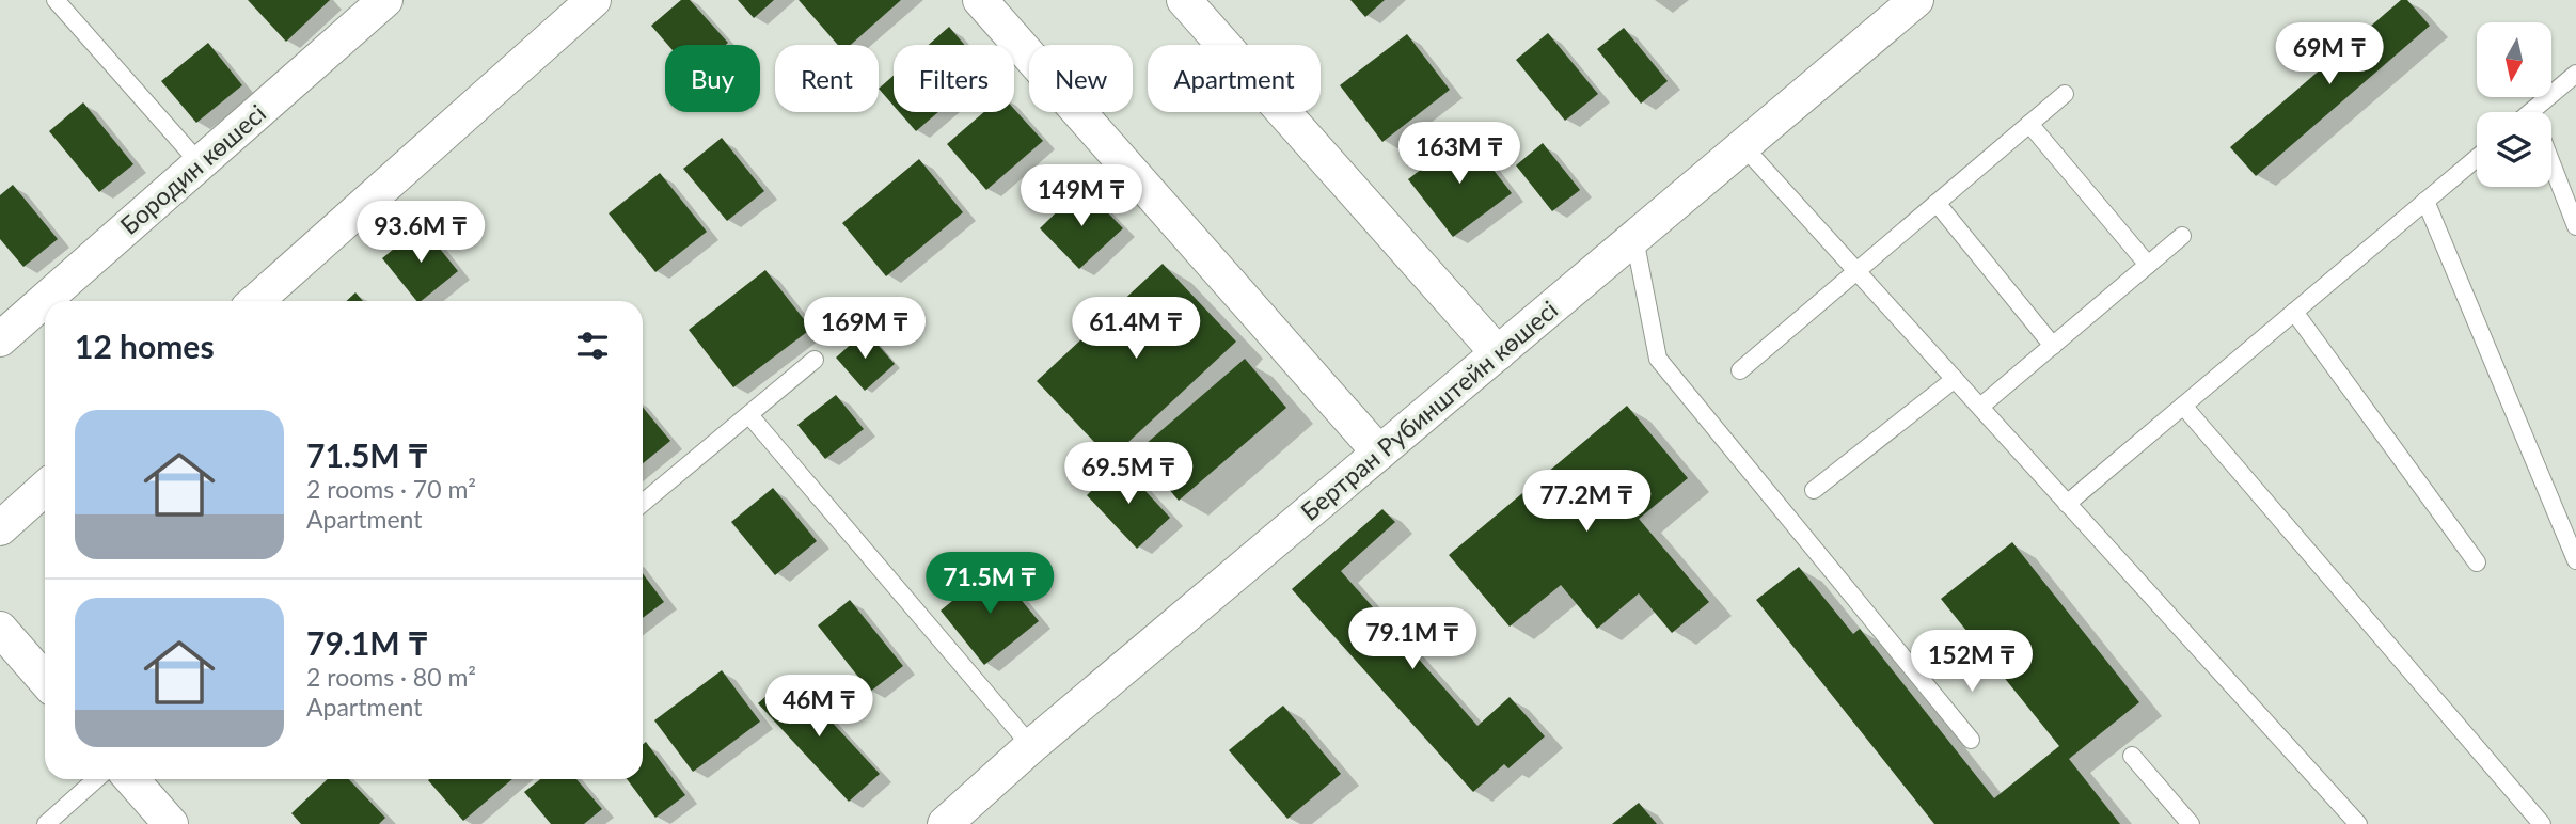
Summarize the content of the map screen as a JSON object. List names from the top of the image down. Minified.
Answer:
{"streets":{"street":["Бородин көшесі","Бертран Рубинштейн көшесі"]},"north":"bottom","page":{"price":["69M ₸","163M ₸","149M ₸","93.6M ₸","169M ₸","61.4M ₸","69.5M ₸","77.2M ₸","71.5M ₸","79.1M ₸","152M ₸","46M ₸"],"chip":["Buy","Rent","Filters","New","Apartment"],"heading":"12 homes","list":[{"name":"71.5M ₸","note":"2 rooms · 70 m² · Apartment"},{"name":"79.1M ₸","note":"2 rooms · 80 m² · Apartment"}]}}
